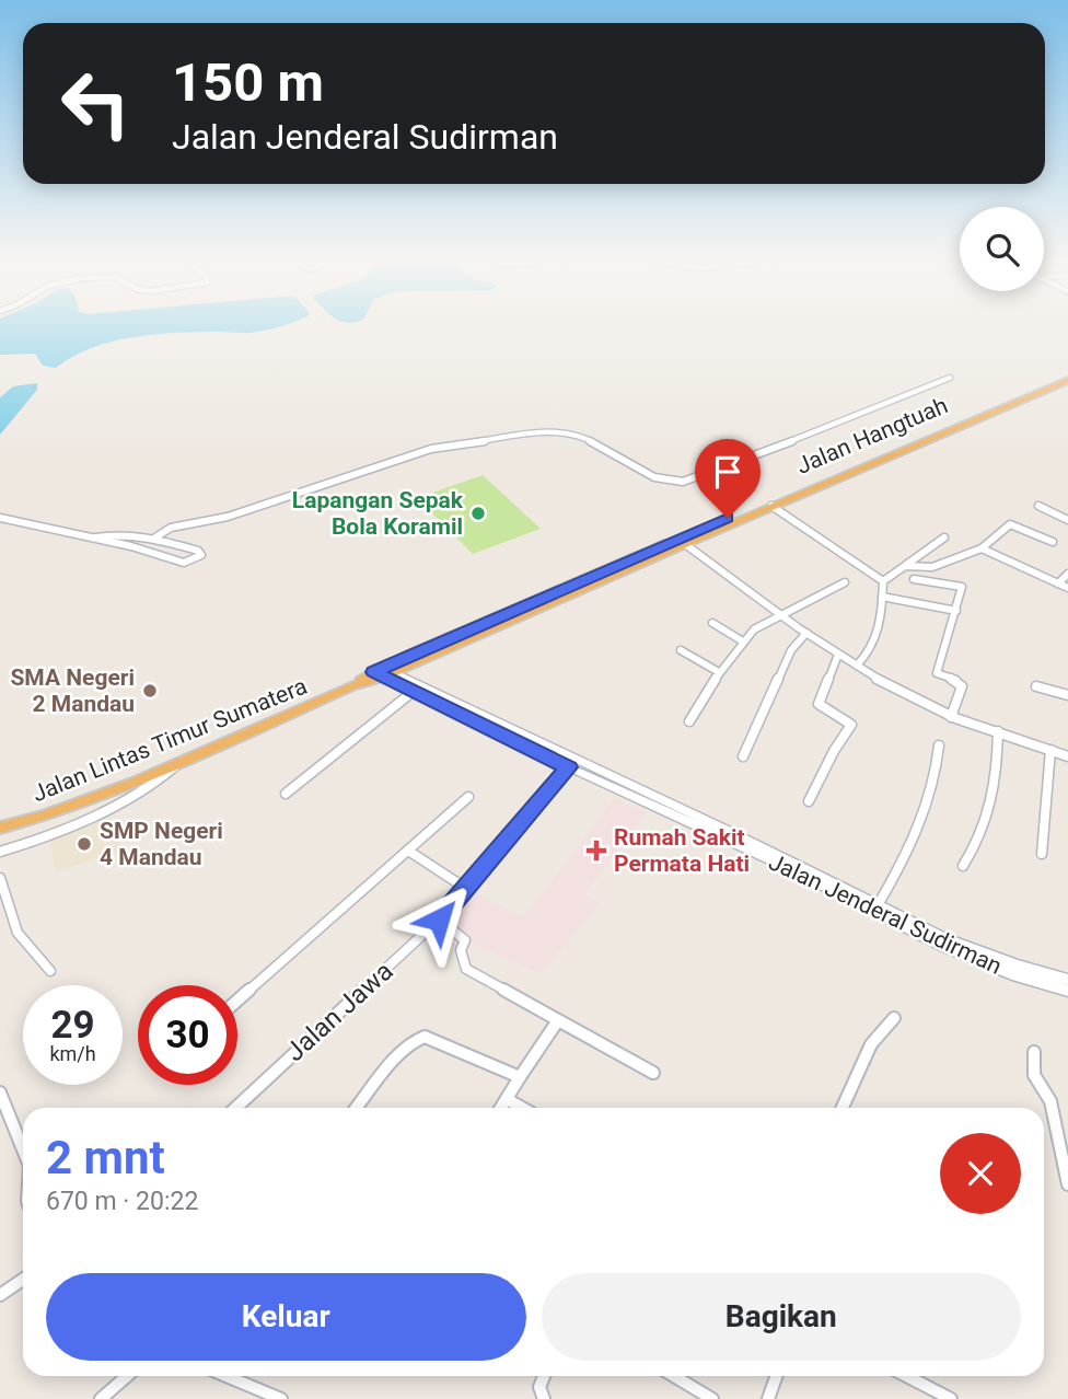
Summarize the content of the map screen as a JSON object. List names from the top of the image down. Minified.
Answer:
{"streets":{"highway":["Jalan Hangtuah","Jalan Lintas Timur Sumatera"],"street":["Jalan Jenderal Sudirman","Jalan Jawa"]},"crossings":[["Jalan Hangtuah","Jalan Lintas Timur Sumatera"],["Jalan Hangtuah","Jalan Jenderal Sudirman"],["Jalan Jenderal Sudirman","Jalan Jawa"]],"places":{"other":["Lapangan Sepak Bola Koramil","SMA Negeri 2 Mandau","SMP Negeri 4 Mandau"],"health":["Rumah Sakit Permata Hati"]},"page":{"turn":["150 m","Jalan Jenderal Sudirman"],"speed":"29 km/h","limit":"30","heading":["2 mnt","670 m · 20:22"],"buttons":["Keluar","Bagikan"]}}
